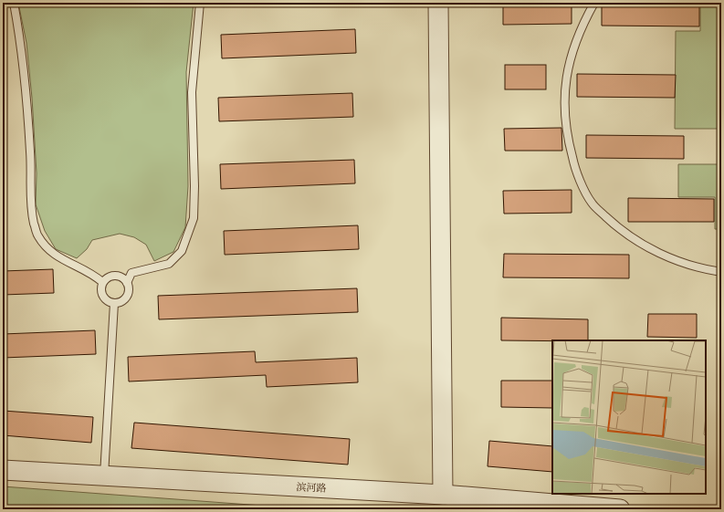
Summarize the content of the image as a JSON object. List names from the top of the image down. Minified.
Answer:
{"streets":{"street":["滨河路"]}}
